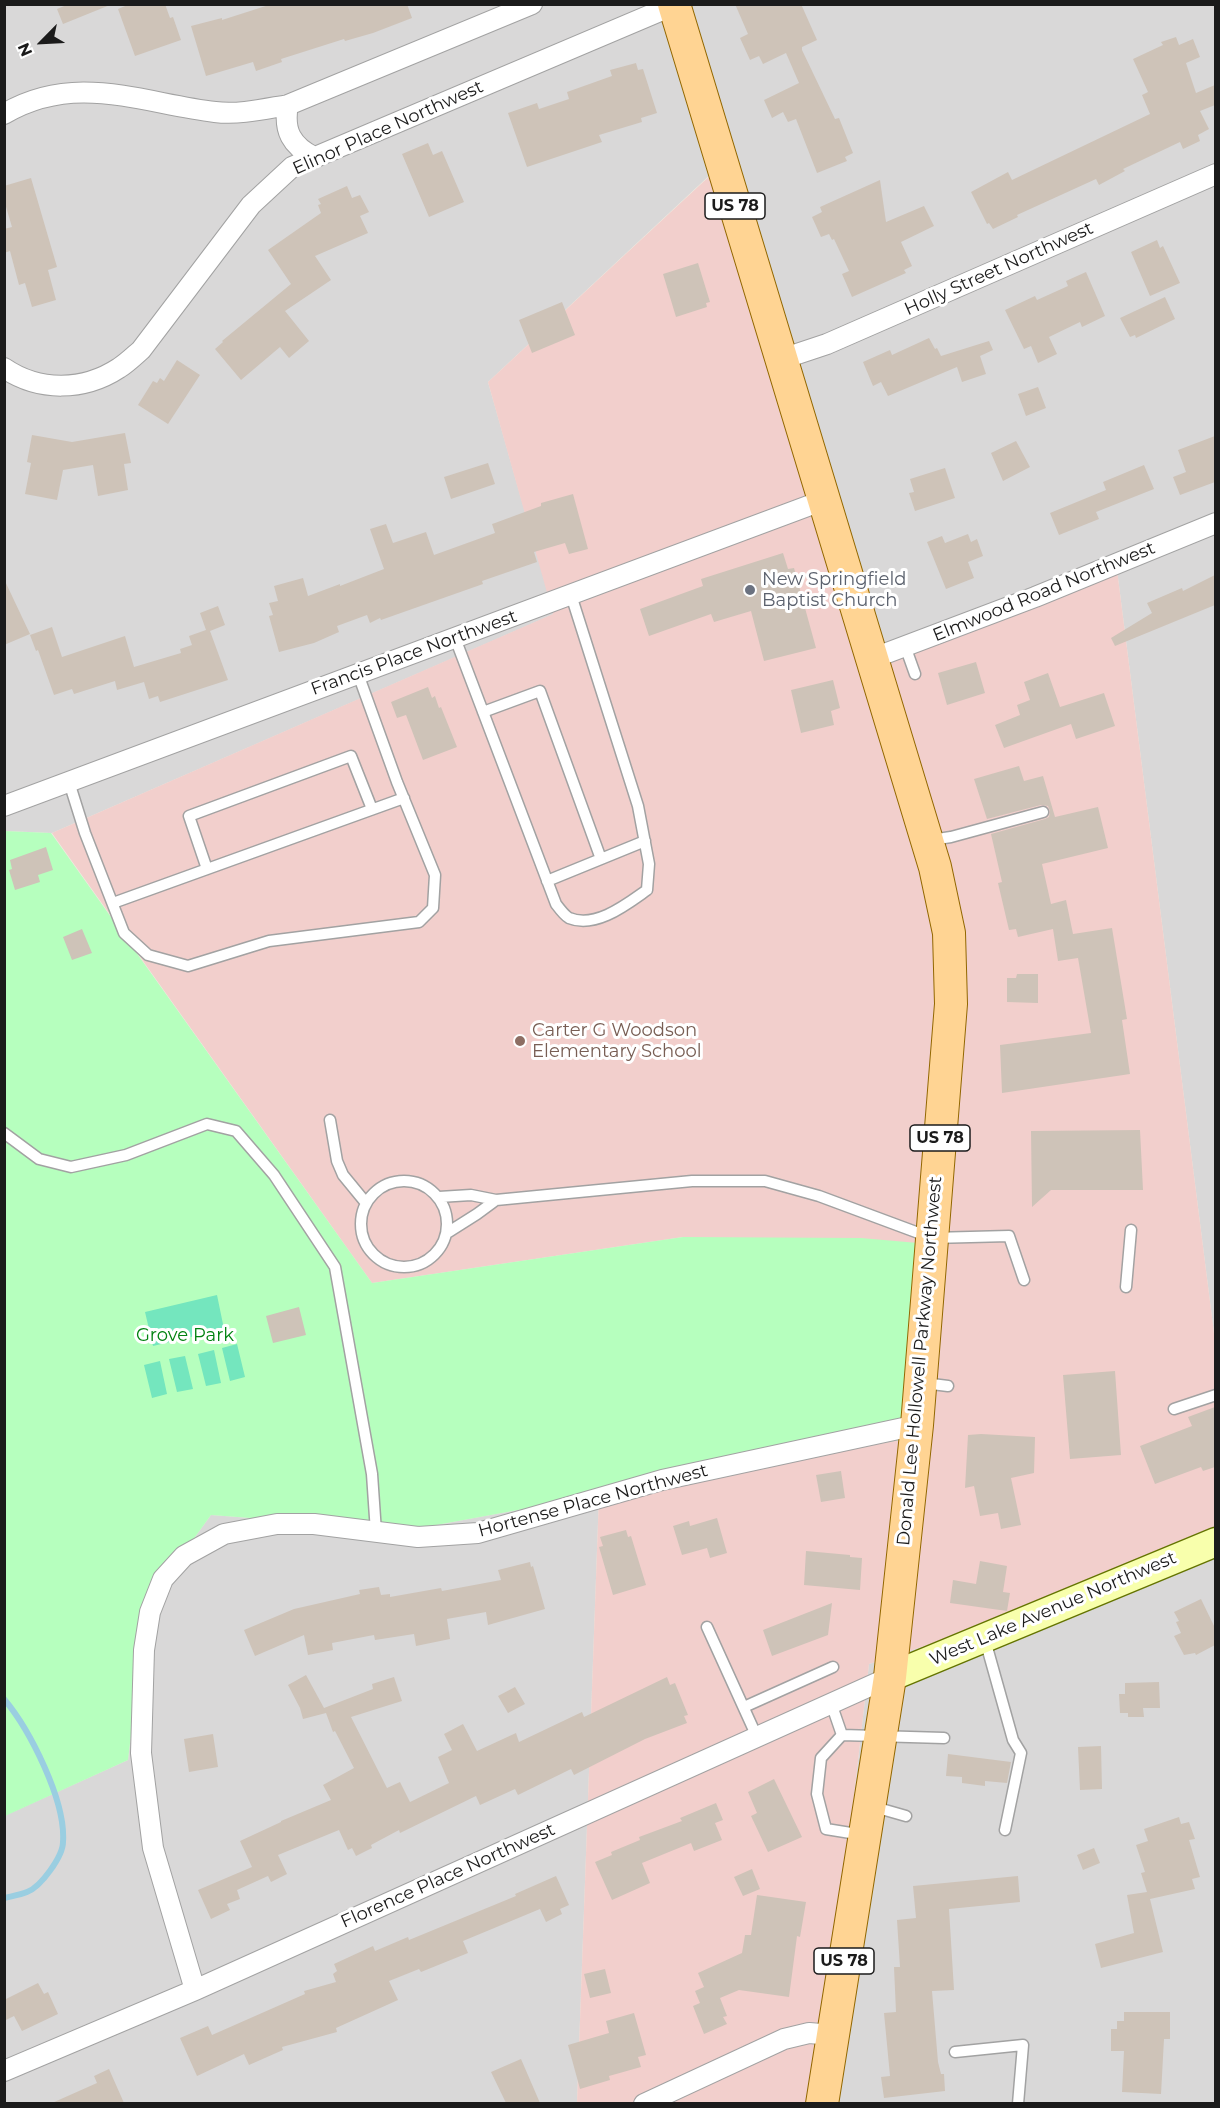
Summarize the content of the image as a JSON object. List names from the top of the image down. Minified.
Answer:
{"streets":{"main road":["US 78","Donald Lee Hollowell Parkway Northwest"],"street":["Elinor Place Northwest","Holly Street Northwest","Elmwood Road Northwest","Francis Place Northwest","Hortense Place Northwest","West Lake Avenue Northwest","Florence Place Northwest"]},"crossings":[["Elinor Place Northwest","Donald Lee Hollowell Parkway Northwest"],["Holly Street Northwest","Donald Lee Hollowell Parkway Northwest"],["Elmwood Road Northwest","Donald Lee Hollowell Parkway Northwest"],["Francis Place Northwest","Donald Lee Hollowell Parkway Northwest"],["Donald Lee Hollowell Parkway Northwest","Hortense Place Northwest"],["Donald Lee Hollowell Parkway Northwest","West Lake Avenue Northwest"],["Donald Lee Hollowell Parkway Northwest","Florence Place Northwest"],["Hortense Place Northwest","Florence Place Northwest"],["West Lake Avenue Northwest","Florence Place Northwest"]],"parks":["Grove Park"],"places":["New Springfield Baptist Church","Carter G Woodson Elementary School"],"north":"bottom left"}
